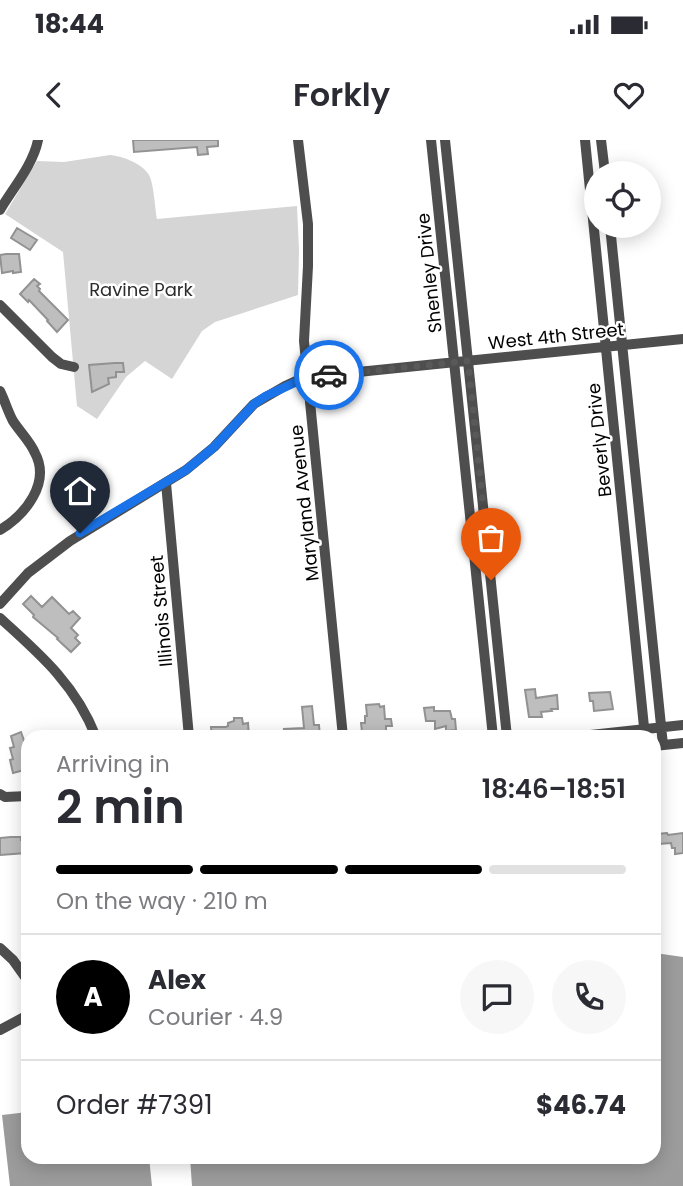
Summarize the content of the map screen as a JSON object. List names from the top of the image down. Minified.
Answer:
{"streets":{"street":["Shenley Drive","West 4th Street","Beverly Drive","Maryland Avenue","Illinois Street"]},"crossings":[["Shenley Drive","West 4th Street"],["West 4th Street","Beverly Drive"],["West 4th Street","Maryland Avenue"],["West 4th Street","Illinois Street"]],"parks":["Ravine Park"],"page":{"status":"18:44","header":"Forkly","heading":["2 min","Arriving in","18:46–18:51"],"panel":["Alex","Courier · 4.9","Order #7391","$46.74"],"bar":"On the way · 210 m","round":"A"}}
